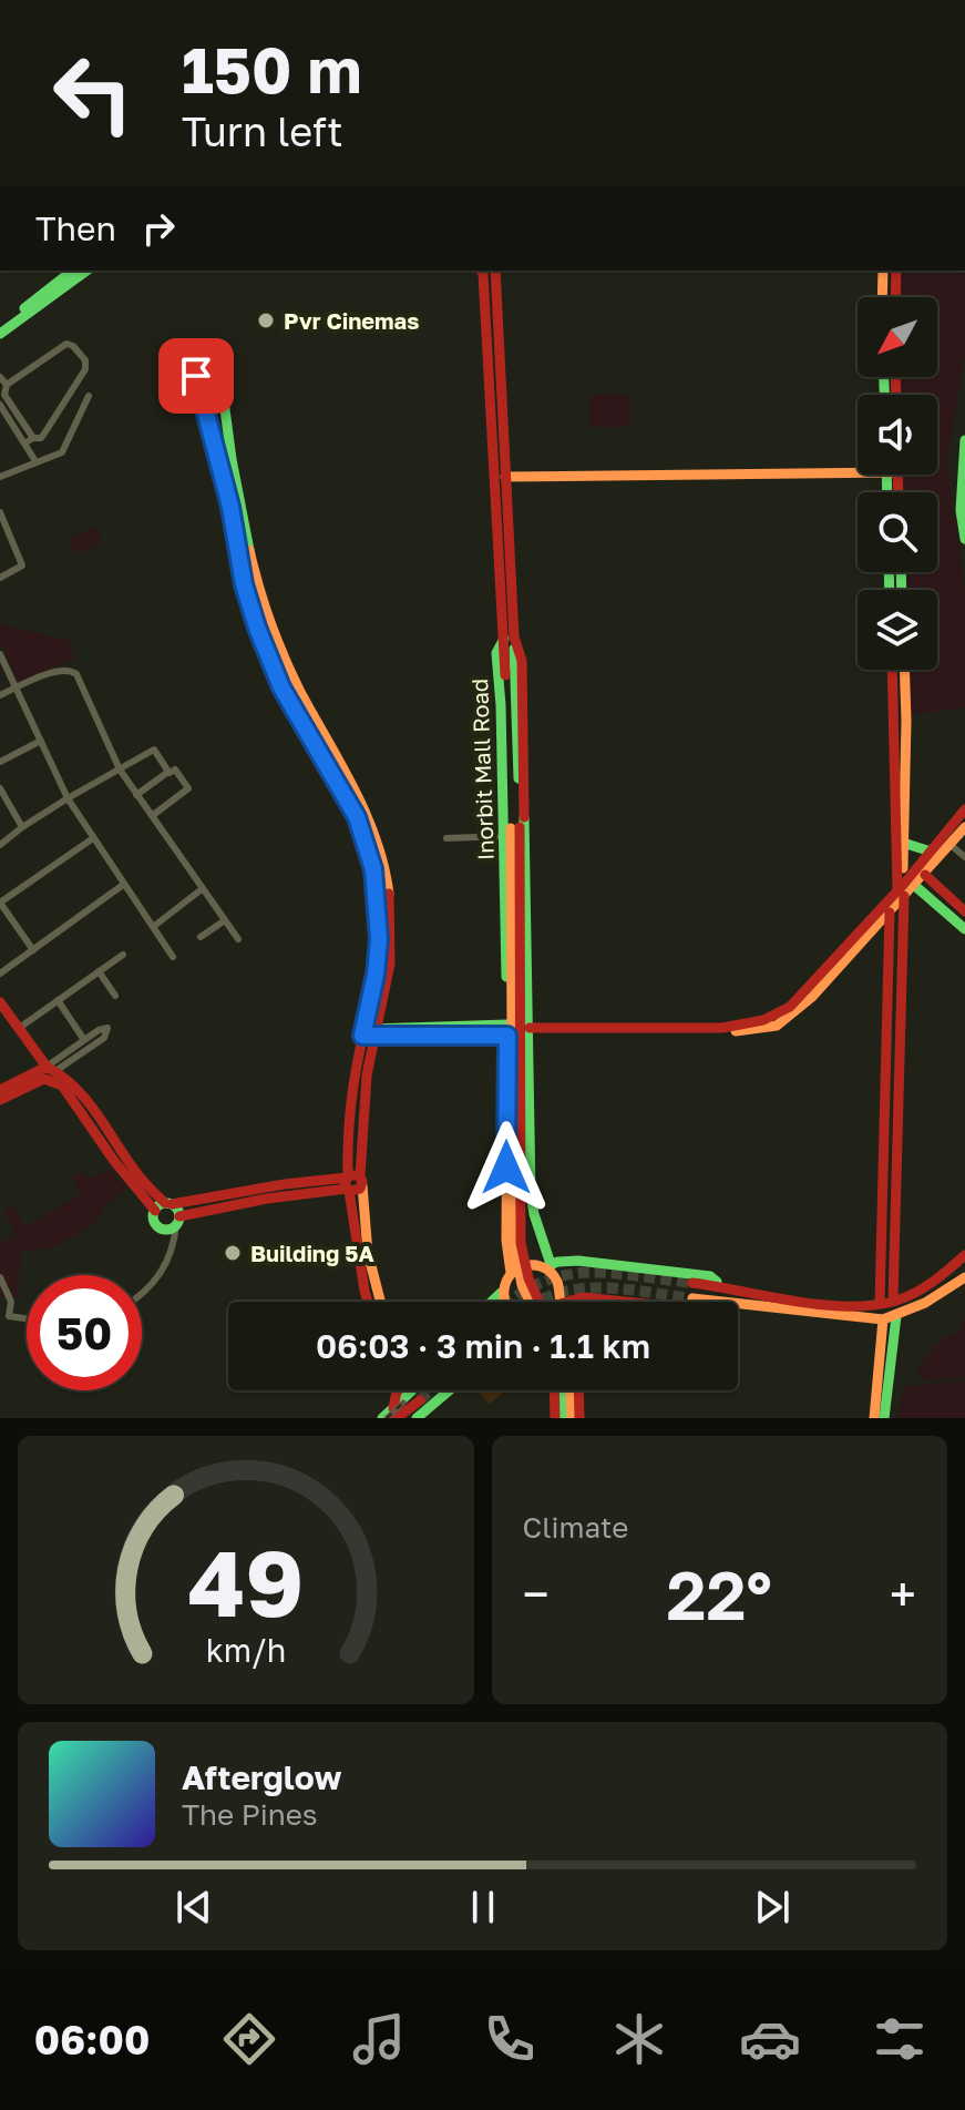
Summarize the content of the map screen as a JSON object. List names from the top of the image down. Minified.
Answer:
{"streets":{"main road":["Inorbit Mall Road"]},"places":["Pvr Cinemas","Building 5A"],"north":"bottom left","page":{"turn":["150 m","Turn left"],"then":"Then","limit":"50","trip":"06:03 · 3 min · 1.1 km","tile":"Climate","heat":["−","22°","+"],"song":["Afterglow","The Pines"],"tabs":"06:00","gauge":["49","km/h"]}}
